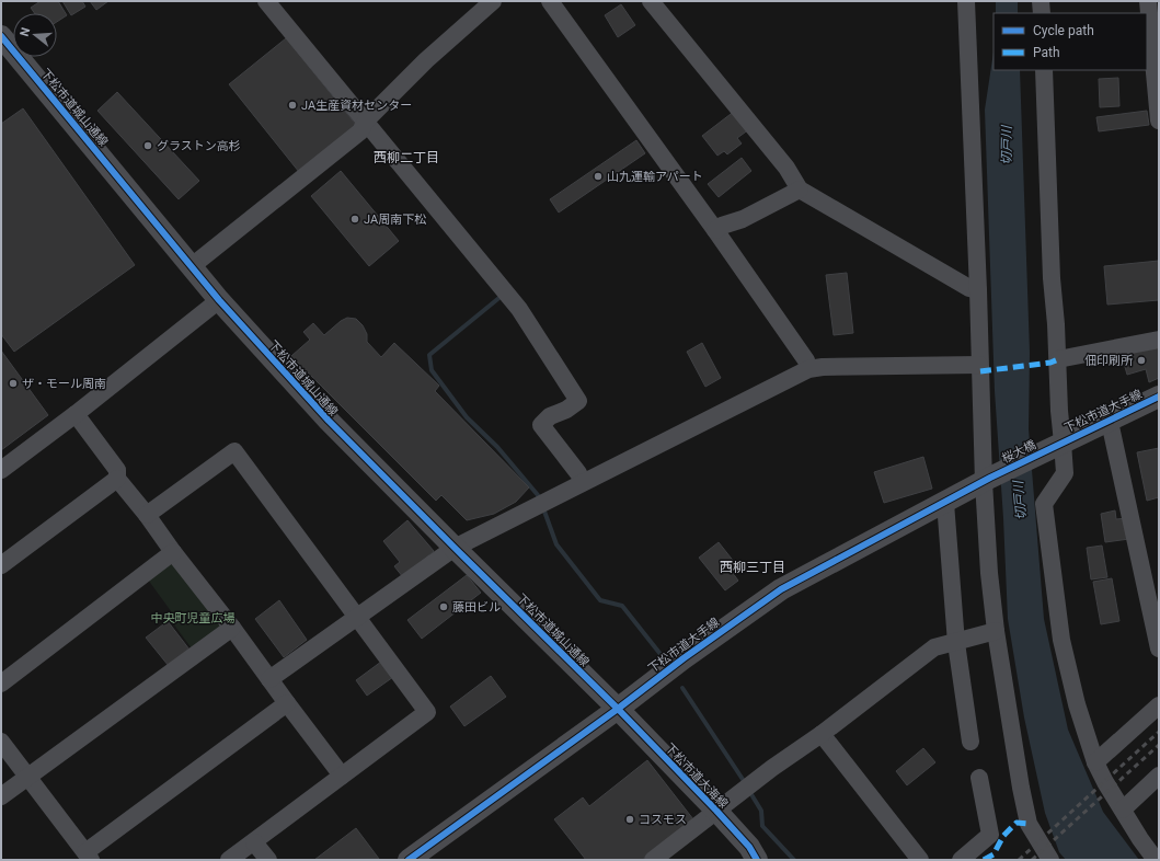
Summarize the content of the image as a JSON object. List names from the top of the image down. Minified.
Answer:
{"streets":{"street":["下松市道城山通線","下松市道大手線","桜大橋","下松市道大海線"]},"crossings":[["下松市道城山通線","下松市道大手線"],["下松市道城山通線","下松市道大海線"],["下松市道大手線","桜大橋"],["下松市道大手線","下松市道大海線"]],"districts":["西柳二丁目","西柳三丁目"],"water":["切戸川"],"parks":["中央町児童広場"],"places":["JA生産資材センター","グラストン高杉","山九運輸アパート","JA周南下松","佃印刷所","ザ・モール周南","藤田ビル","コスモス"],"legend":["Cycle path","Path"],"north":"left"}
